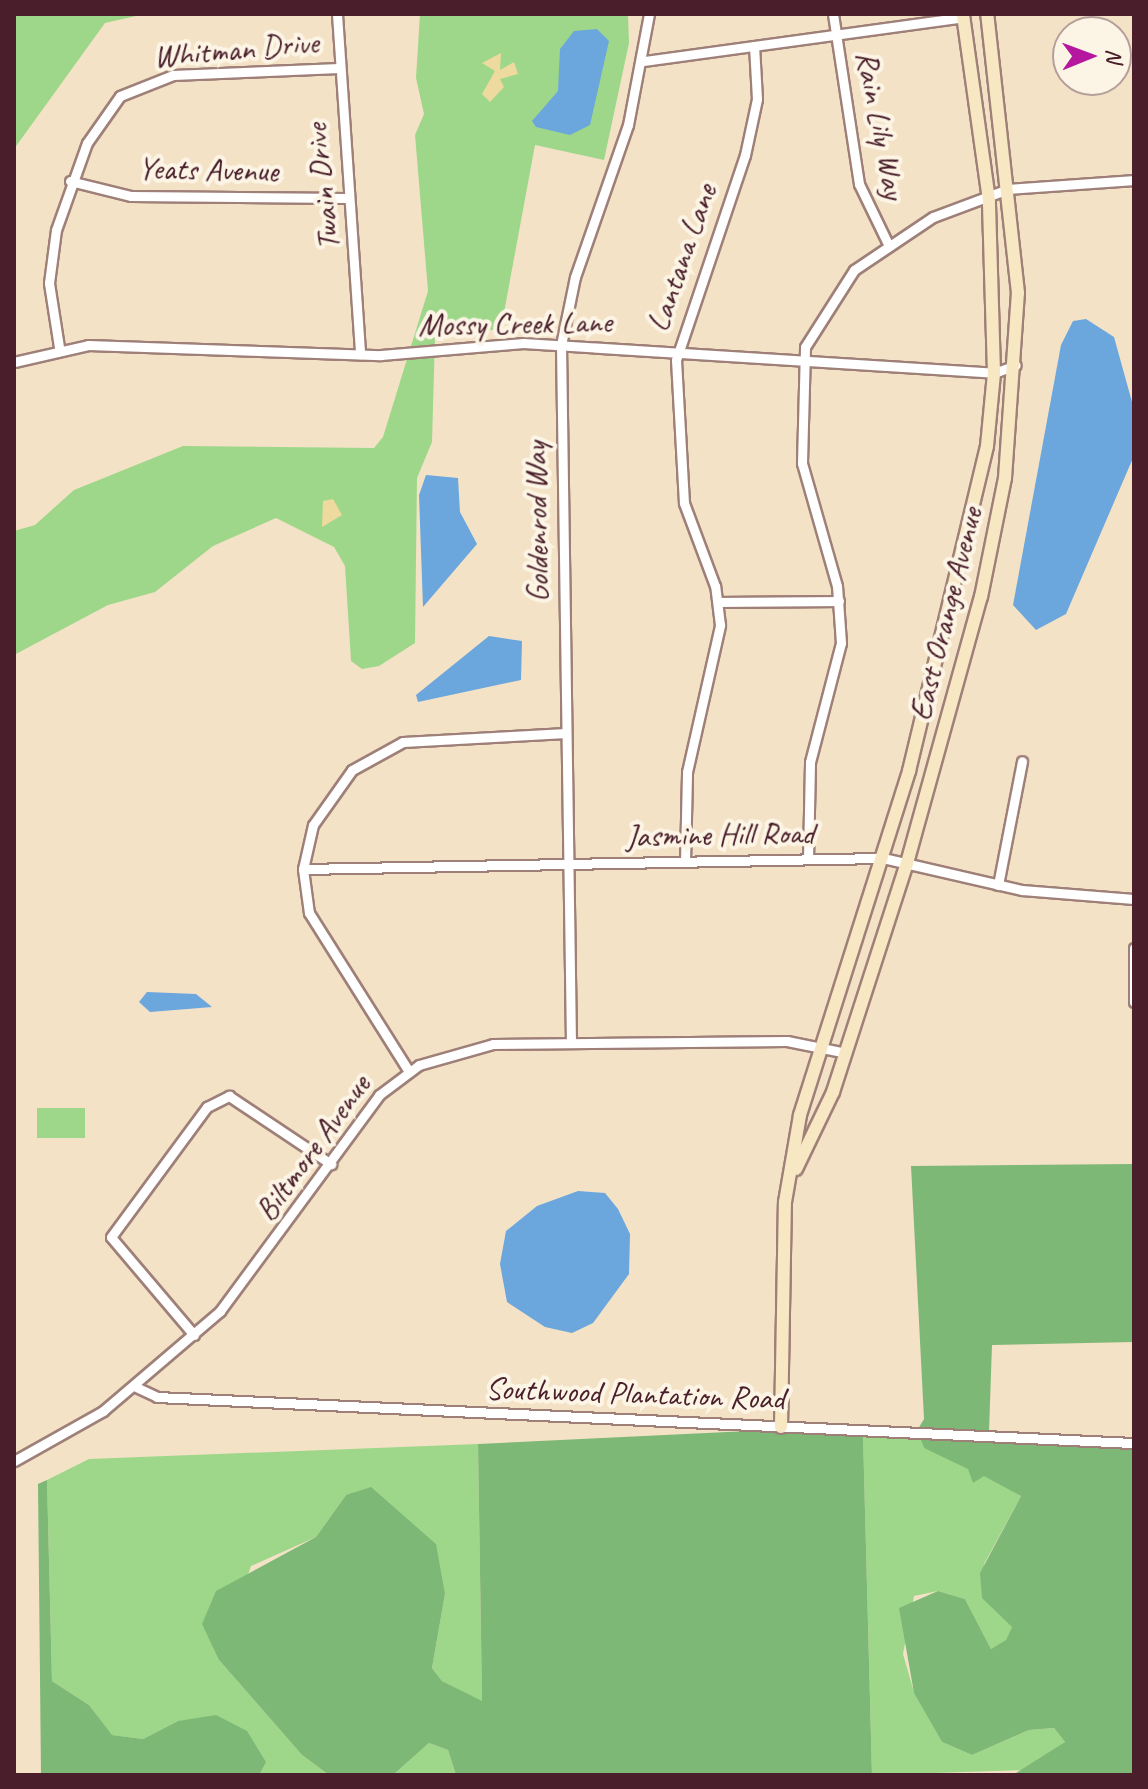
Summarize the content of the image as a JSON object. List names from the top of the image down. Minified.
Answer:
{"streets":{"street":["Whitman Drive","Rain Lily Way","Yeats Avenue","Twain Drive","Lantana Lane","Mossy Creek Lane","Goldenrod Way","East Orange Avenue","Jasmine Hill Road","Biltmore Avenue","Southwood Plantation Road"]},"crossings":[["Whitman Drive","Yeats Avenue"],["Whitman Drive","Twain Drive"],["Whitman Drive","Mossy Creek Lane"],["Yeats Avenue","Twain Drive"],["Twain Drive","Mossy Creek Lane"],["Lantana Lane","Mossy Creek Lane"],["Lantana Lane","Jasmine Hill Road"],["Mossy Creek Lane","Goldenrod Way"],["Mossy Creek Lane","East Orange Avenue"],["Goldenrod Way","Jasmine Hill Road"],["Goldenrod Way","Biltmore Avenue"],["East Orange Avenue","Jasmine Hill Road"],["East Orange Avenue","Biltmore Avenue"],["East Orange Avenue","Southwood Plantation Road"],["Biltmore Avenue","Southwood Plantation Road"]],"north":"right"}
